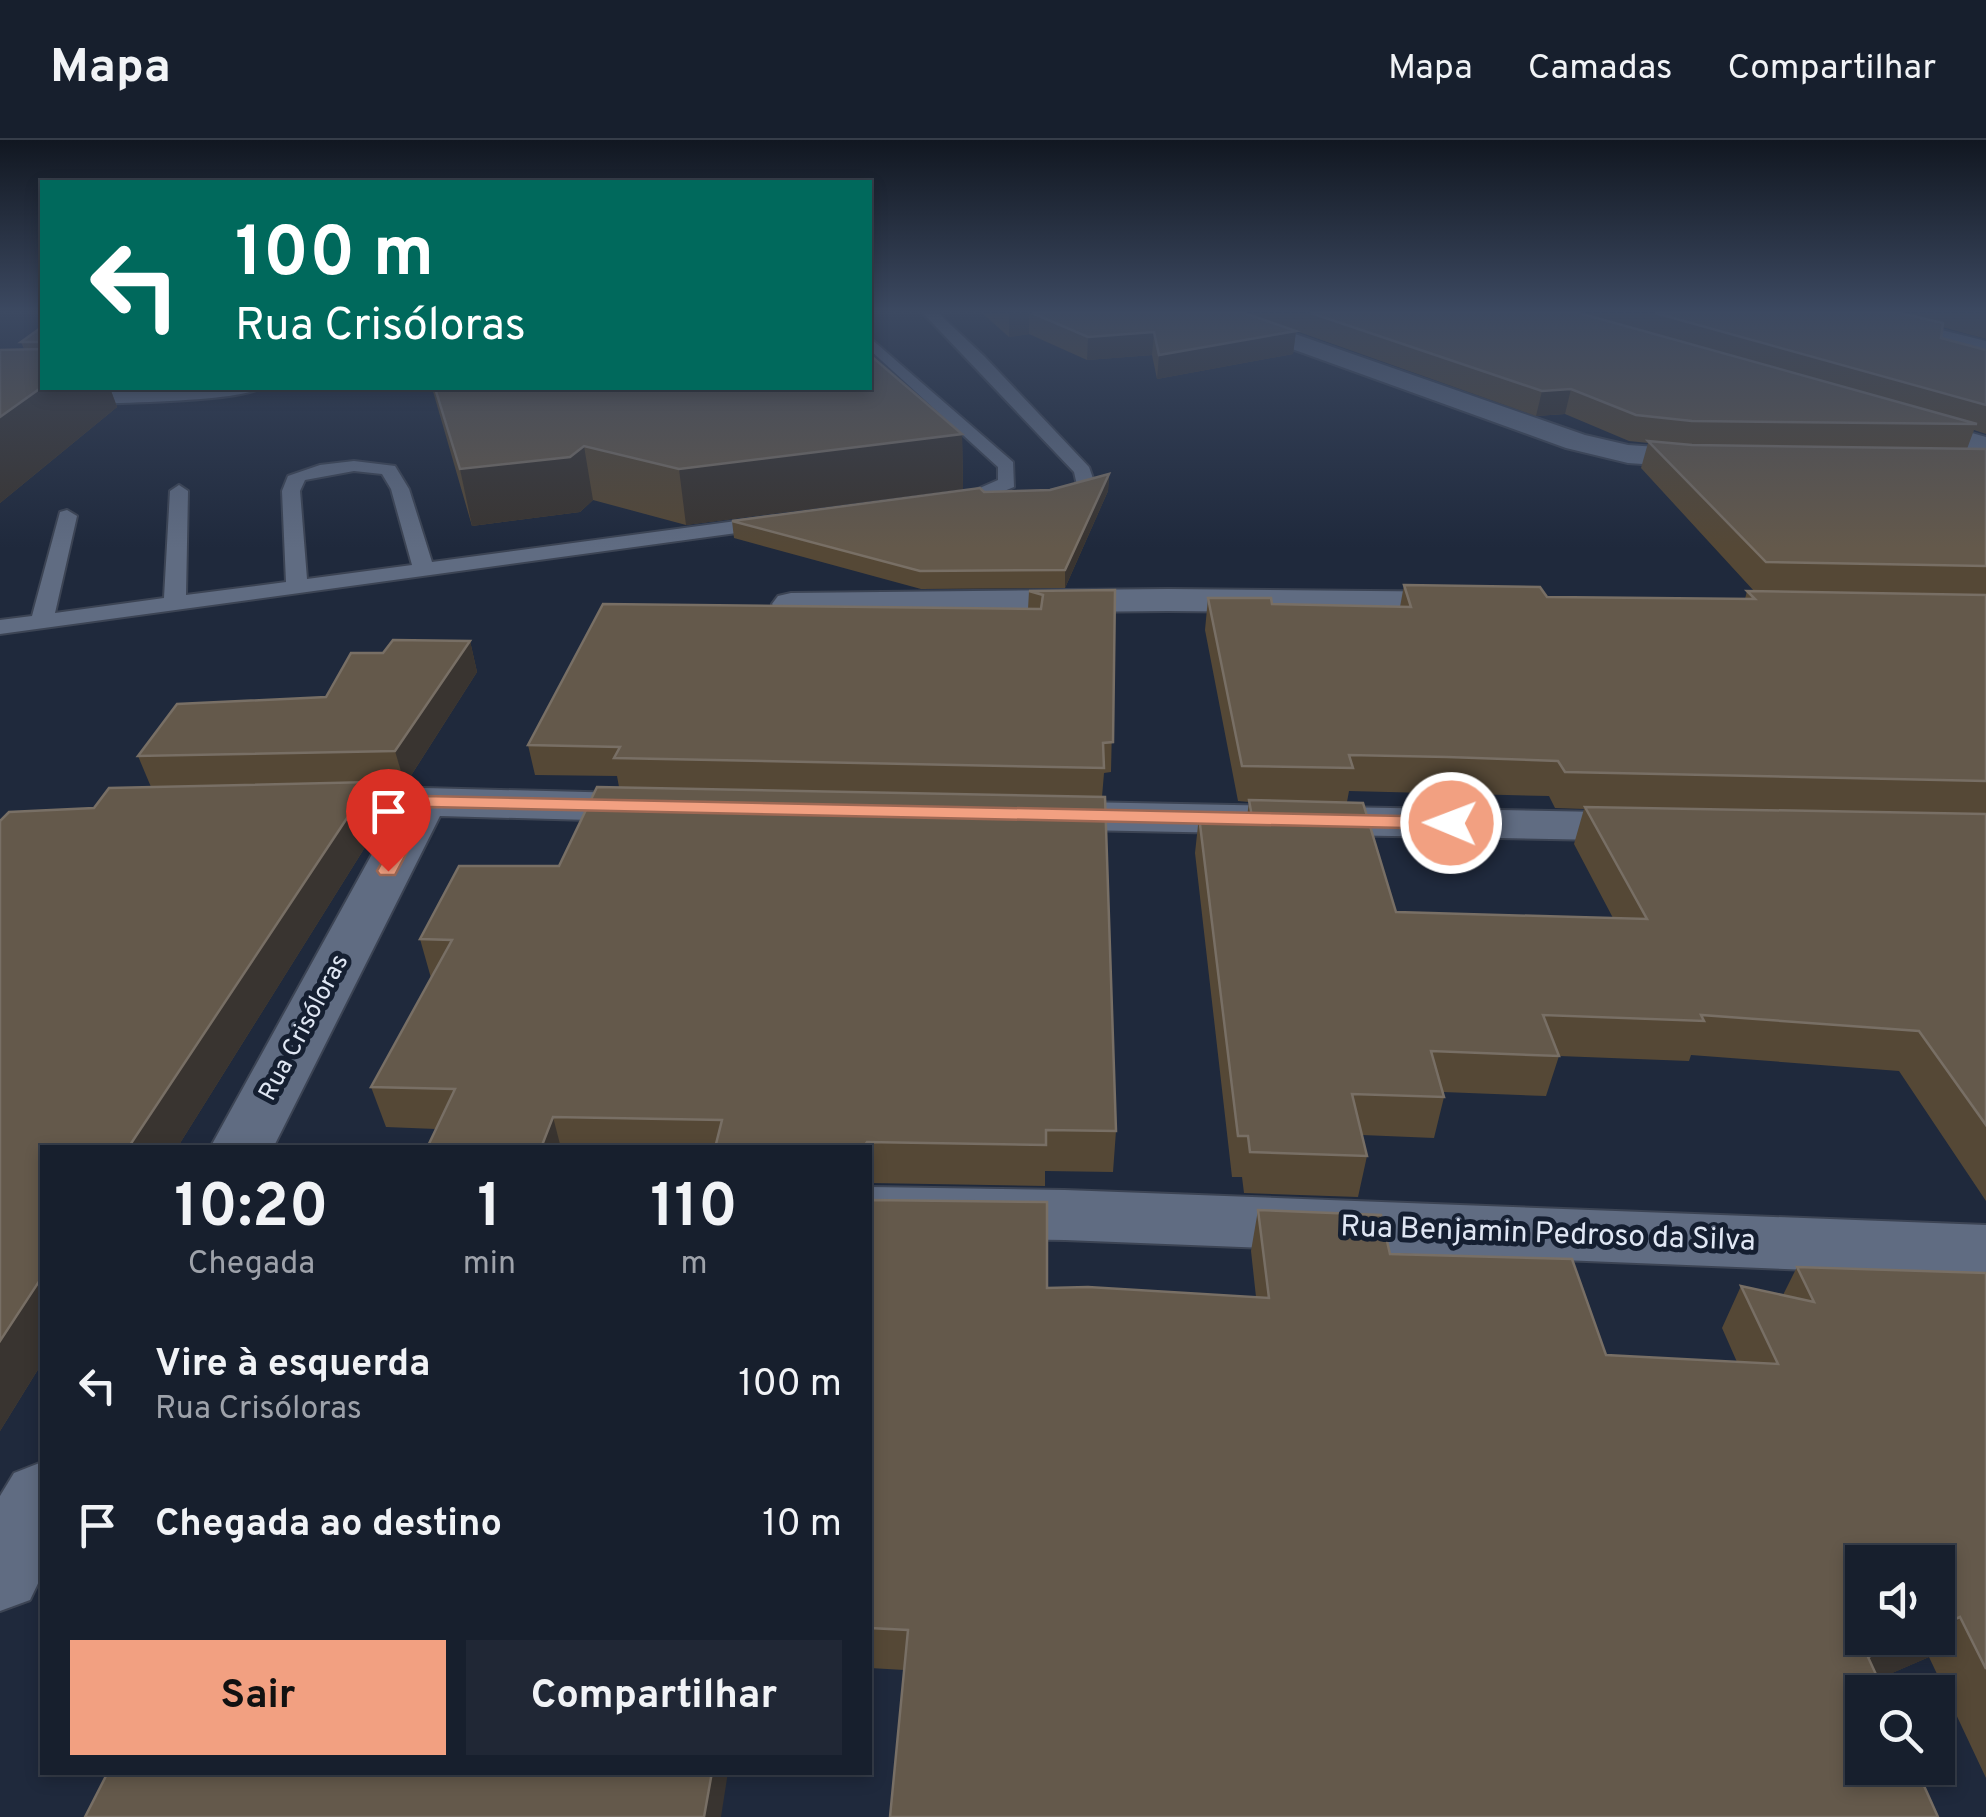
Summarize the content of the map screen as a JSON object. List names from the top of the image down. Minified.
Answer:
{"streets":{"street":["Rua Crisóloras","Rua Benjamin Pedroso da Silva"]},"page":{"header":"Mapa","nav":["Mapa","Camadas","Compartilhar"],"turn":["100 m","Rua Crisóloras"],"eta":["10:20","Chegada","1","min","110","m"],"list":[{"name":"Vire à esquerda","note":"Rua Crisóloras","value":"100 m"},{"name":"Chegada ao destino","value":"10 m"}],"buttons":["Sair","Compartilhar"]}}
